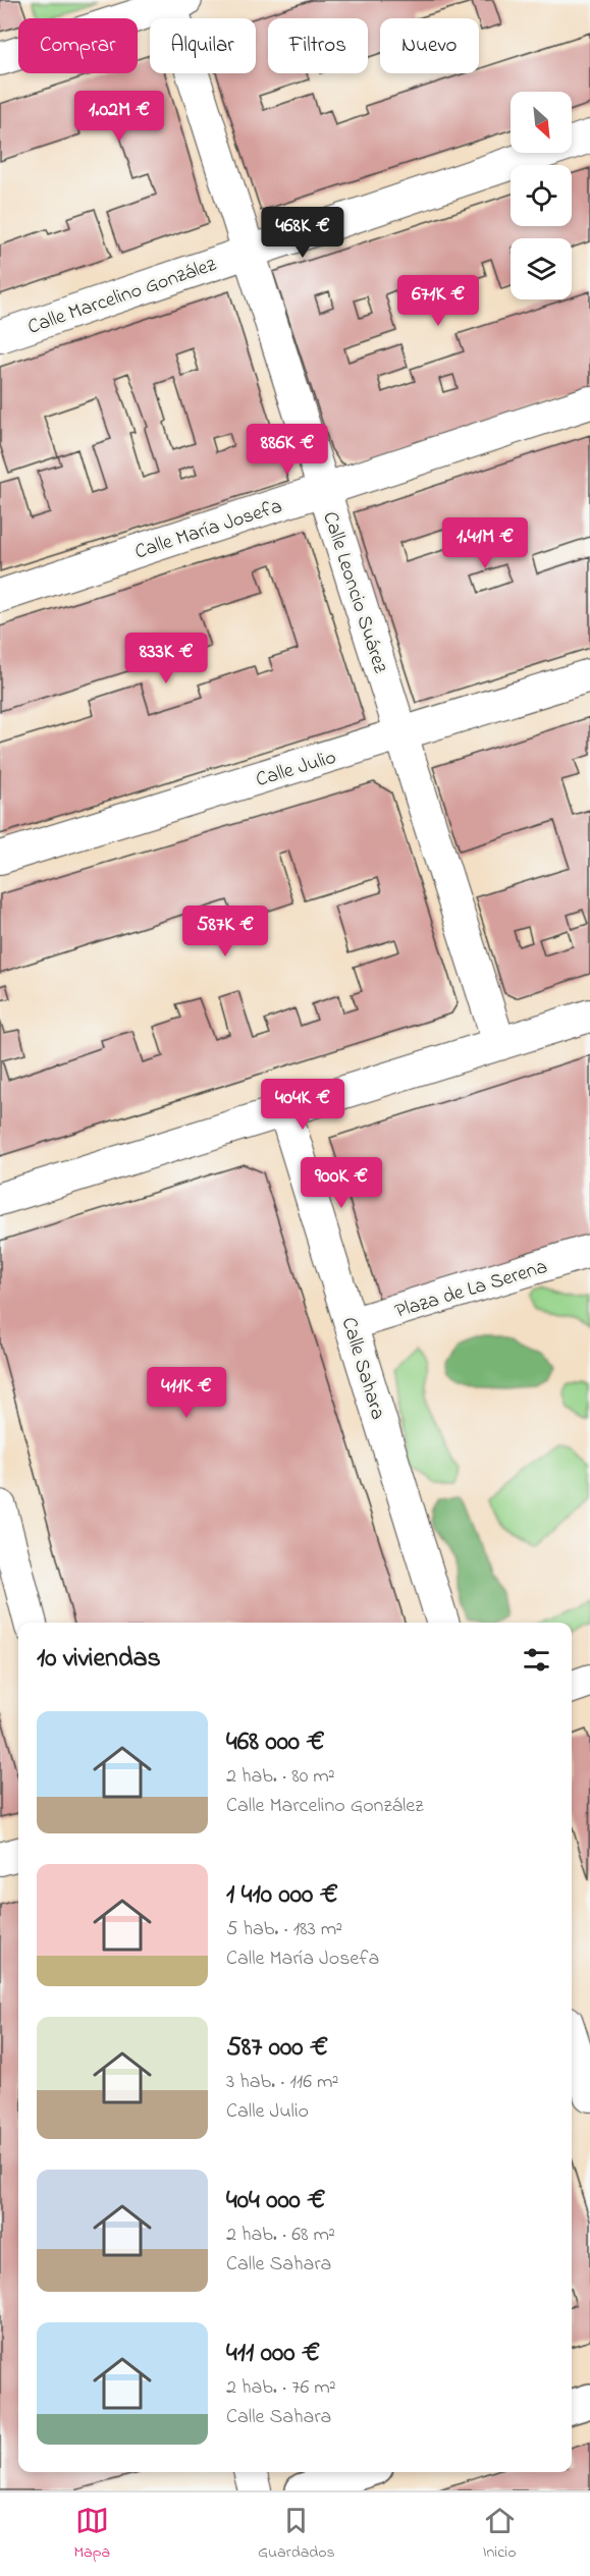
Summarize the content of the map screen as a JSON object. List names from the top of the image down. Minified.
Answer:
{"streets":{"street":["Calle Marcelino González","Calle María Josefa","Calle Leoncio Suárez","Calle Julio","Plaza de La Serena","Calle Sahara"]},"crossings":[["Calle Marcelino González","Calle Leoncio Suárez"],["Calle María Josefa","Calle Leoncio Suárez"],["Calle Leoncio Suárez","Calle Julio"],["Plaza de La Serena","Calle Sahara"]],"north":"bottom right","page":{"chip":["Comprar","Alquilar","Filtros","Nuevo"],"price":["1.02M €","468K €","671K €","886K €","1.41M €","833K €","587K €","404K €","900K €","411K €"],"heading":"10 viviendas","list":[{"name":"468 000 €","note":"2 hab. · 80 m² · Calle Marcelino González"},{"name":"1 410 000 €","note":"5 hab. · 183 m² · Calle María Josefa"},{"name":"587 000 €","note":"3 hab. · 116 m² · Calle Julio"},{"name":"404 000 €","note":"2 hab. · 68 m² · Calle Sahara"},{"name":"411 000 €","note":"2 hab. · 76 m² · Calle Sahara"}],"tabs":["Mapa","Guardados","Inicio"]}}
